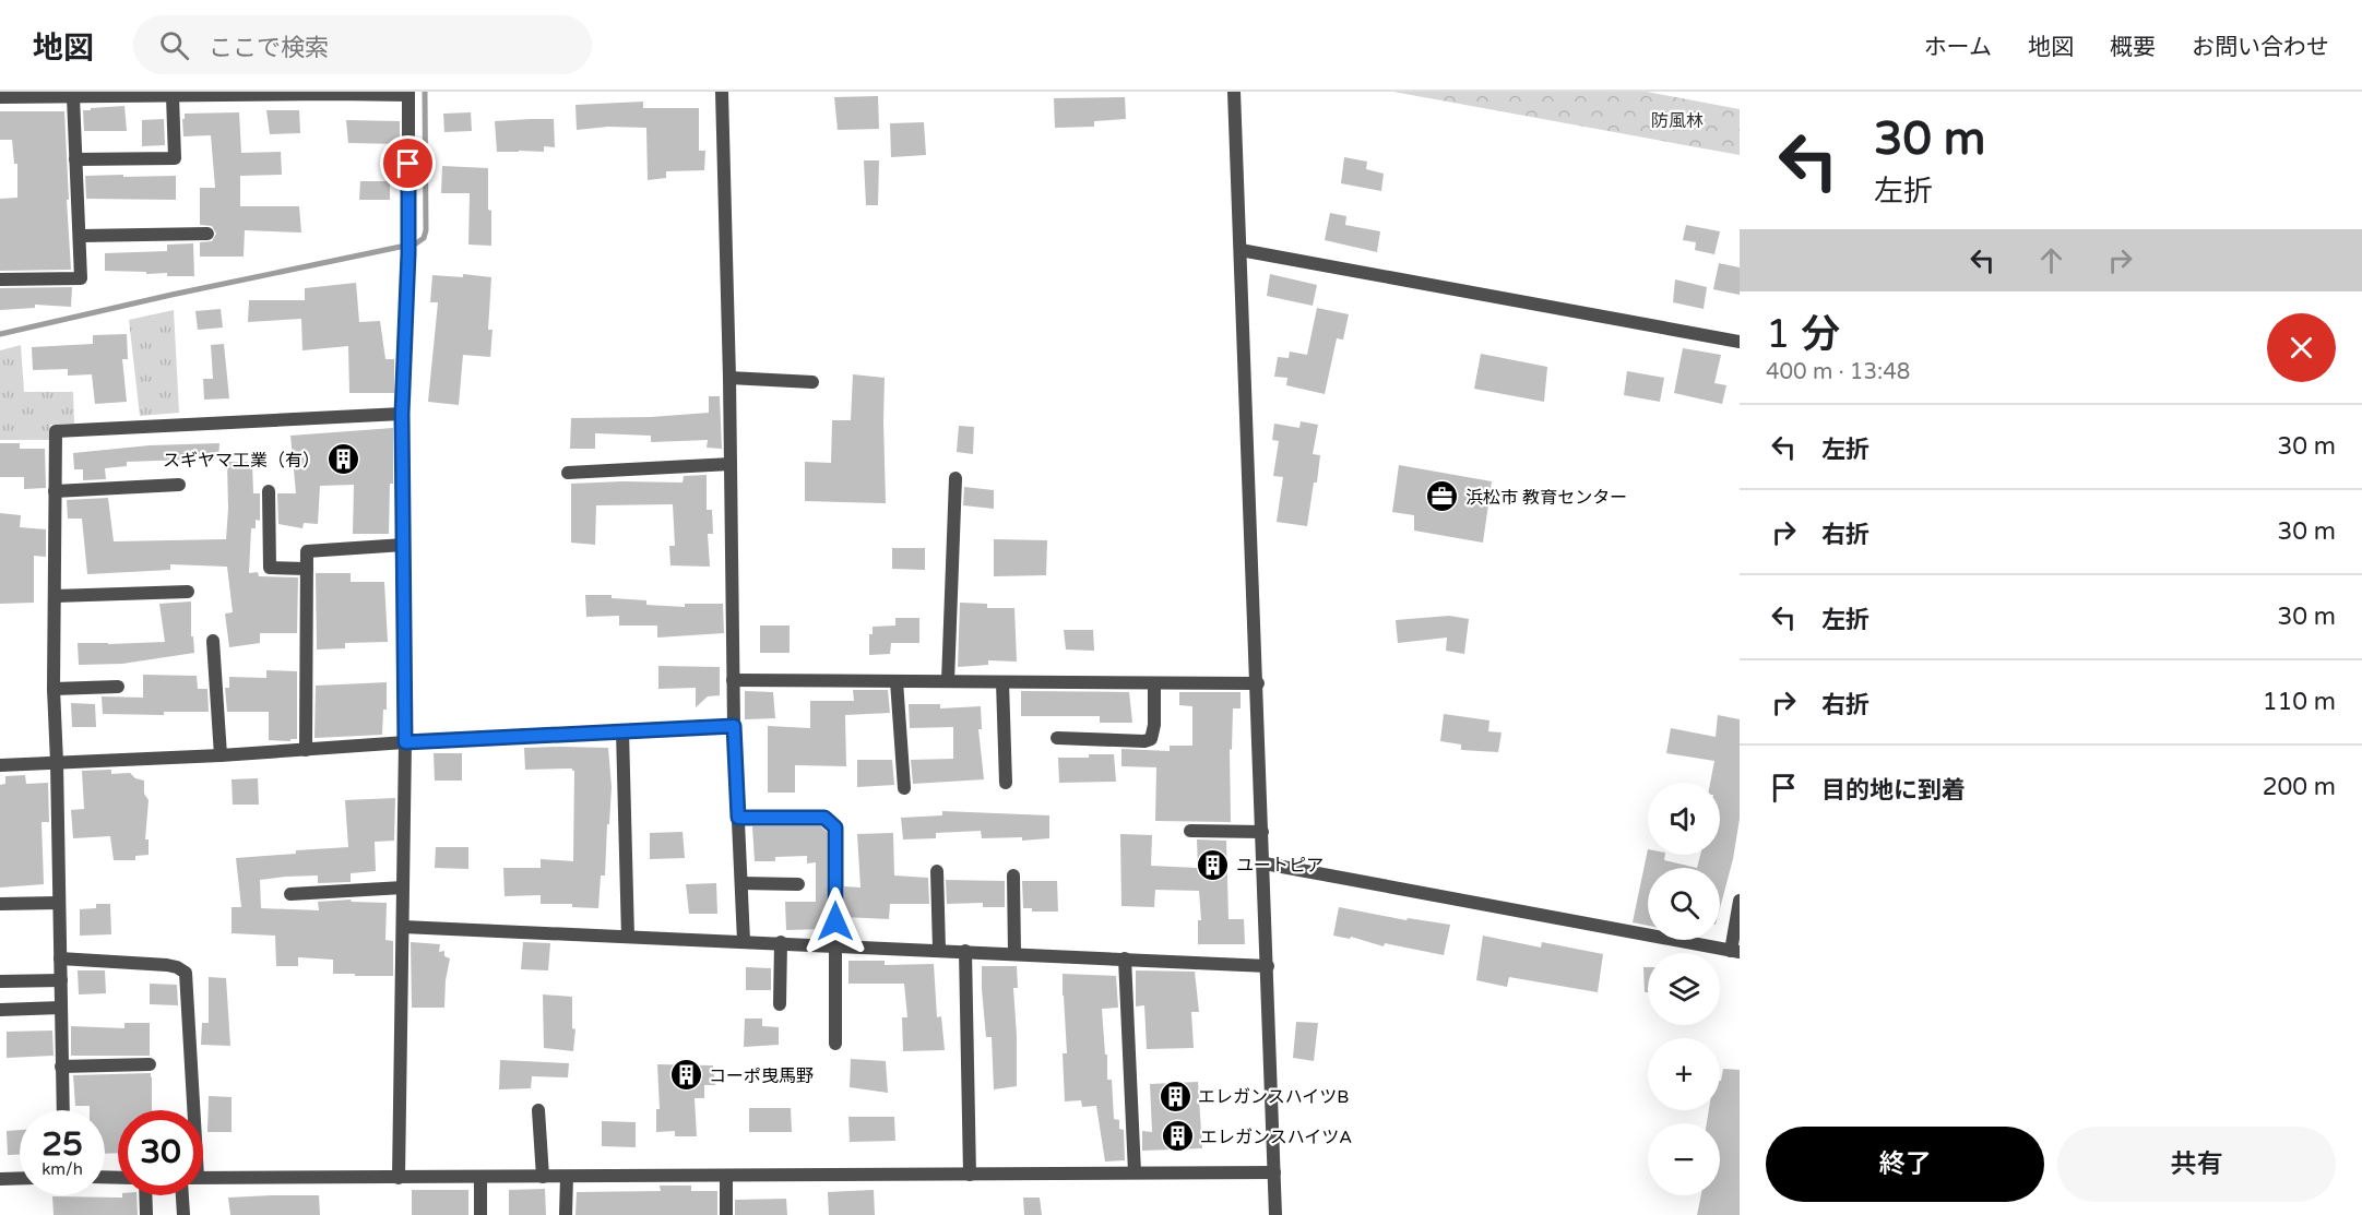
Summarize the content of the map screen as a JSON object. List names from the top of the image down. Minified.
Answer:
{"parks":["防風林"],"places":{"building":["スギヤマ工業（有）","ユートピア","コーポ曳馬野","エレガンスハイツB","エレガンスハイツA"],"office":["浜松市 教育センター"]},"page":{"header":"地図","search":"ここで検索","nav":["ホーム","地図","概要","お問い合わせ"],"turn":["30 m","左折"],"heading":["1 分","400 m · 13:48"],"list":[{"name":"左折","value":"30 m"},{"name":"右折","value":"30 m"},{"name":"左折","value":"30 m"},{"name":"右折","value":"110 m"},{"name":"目的地に到着","value":"200 m"}],"map_buttons":["+","−"],"speed":"25 km/h","limit":"30","buttons":["終了","共有"]}}
